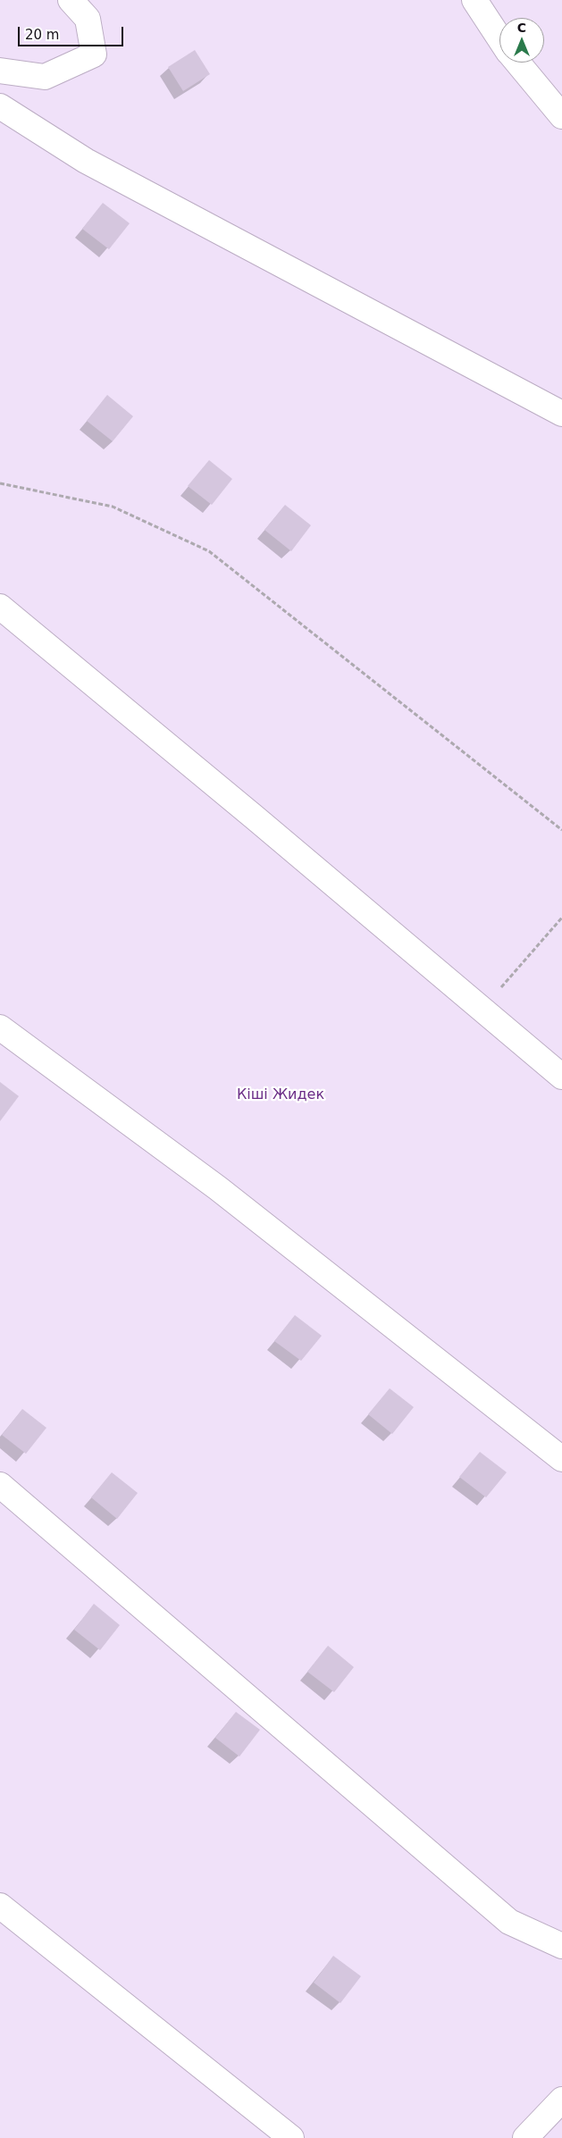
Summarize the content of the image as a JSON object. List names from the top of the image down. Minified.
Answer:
{"parks":["Кіші Жидек"],"scale_bar":"20 m","north":"top"}
